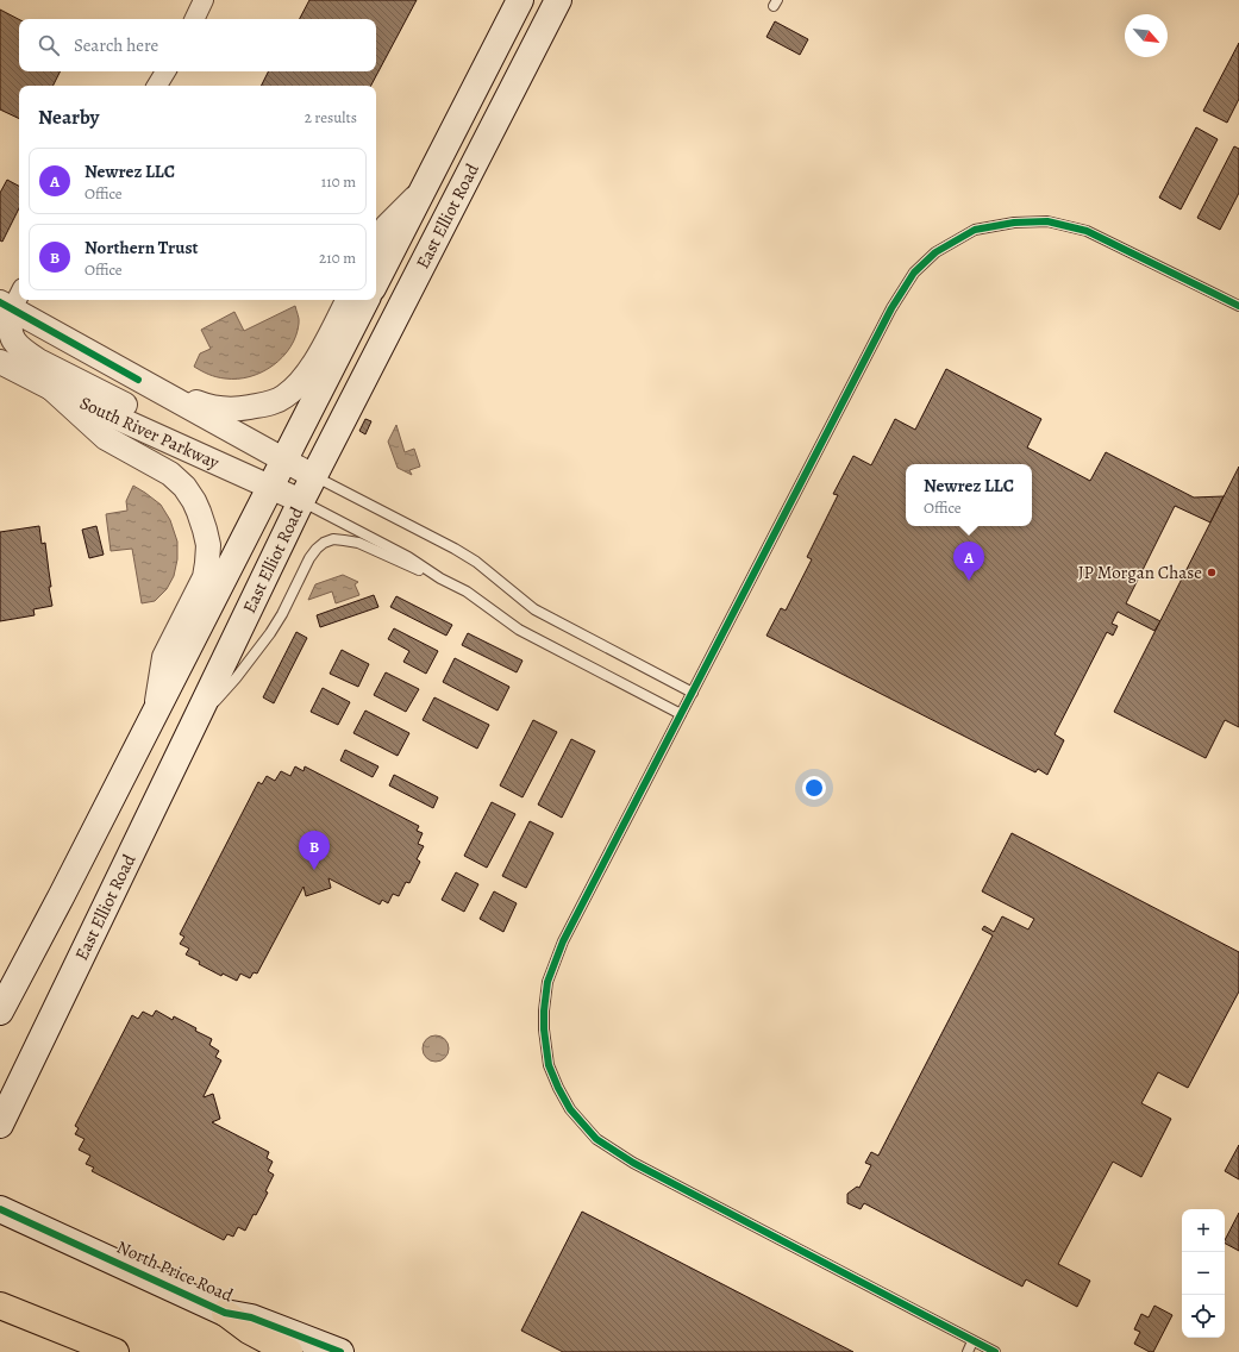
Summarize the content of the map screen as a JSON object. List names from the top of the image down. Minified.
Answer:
{"streets":{"main road":["East Elliot Road","North Price Road"],"street":["South River Parkway"]},"crossings":[["East Elliot Road","South River Parkway"]],"places":["JP Morgan Chase"],"north":"bottom right","page":{"search":"Search here","heading":["Nearby","2 results"],"list":[{"mark":"A","name":"Newrez LLC","note":"Office","value":"110 m"},{"mark":"B","name":"Northern Trust","note":"Office","value":"210 m"}],"popup":["Newrez LLC","Office"],"pins":["A","B"],"map_buttons":["+","−"]}}
